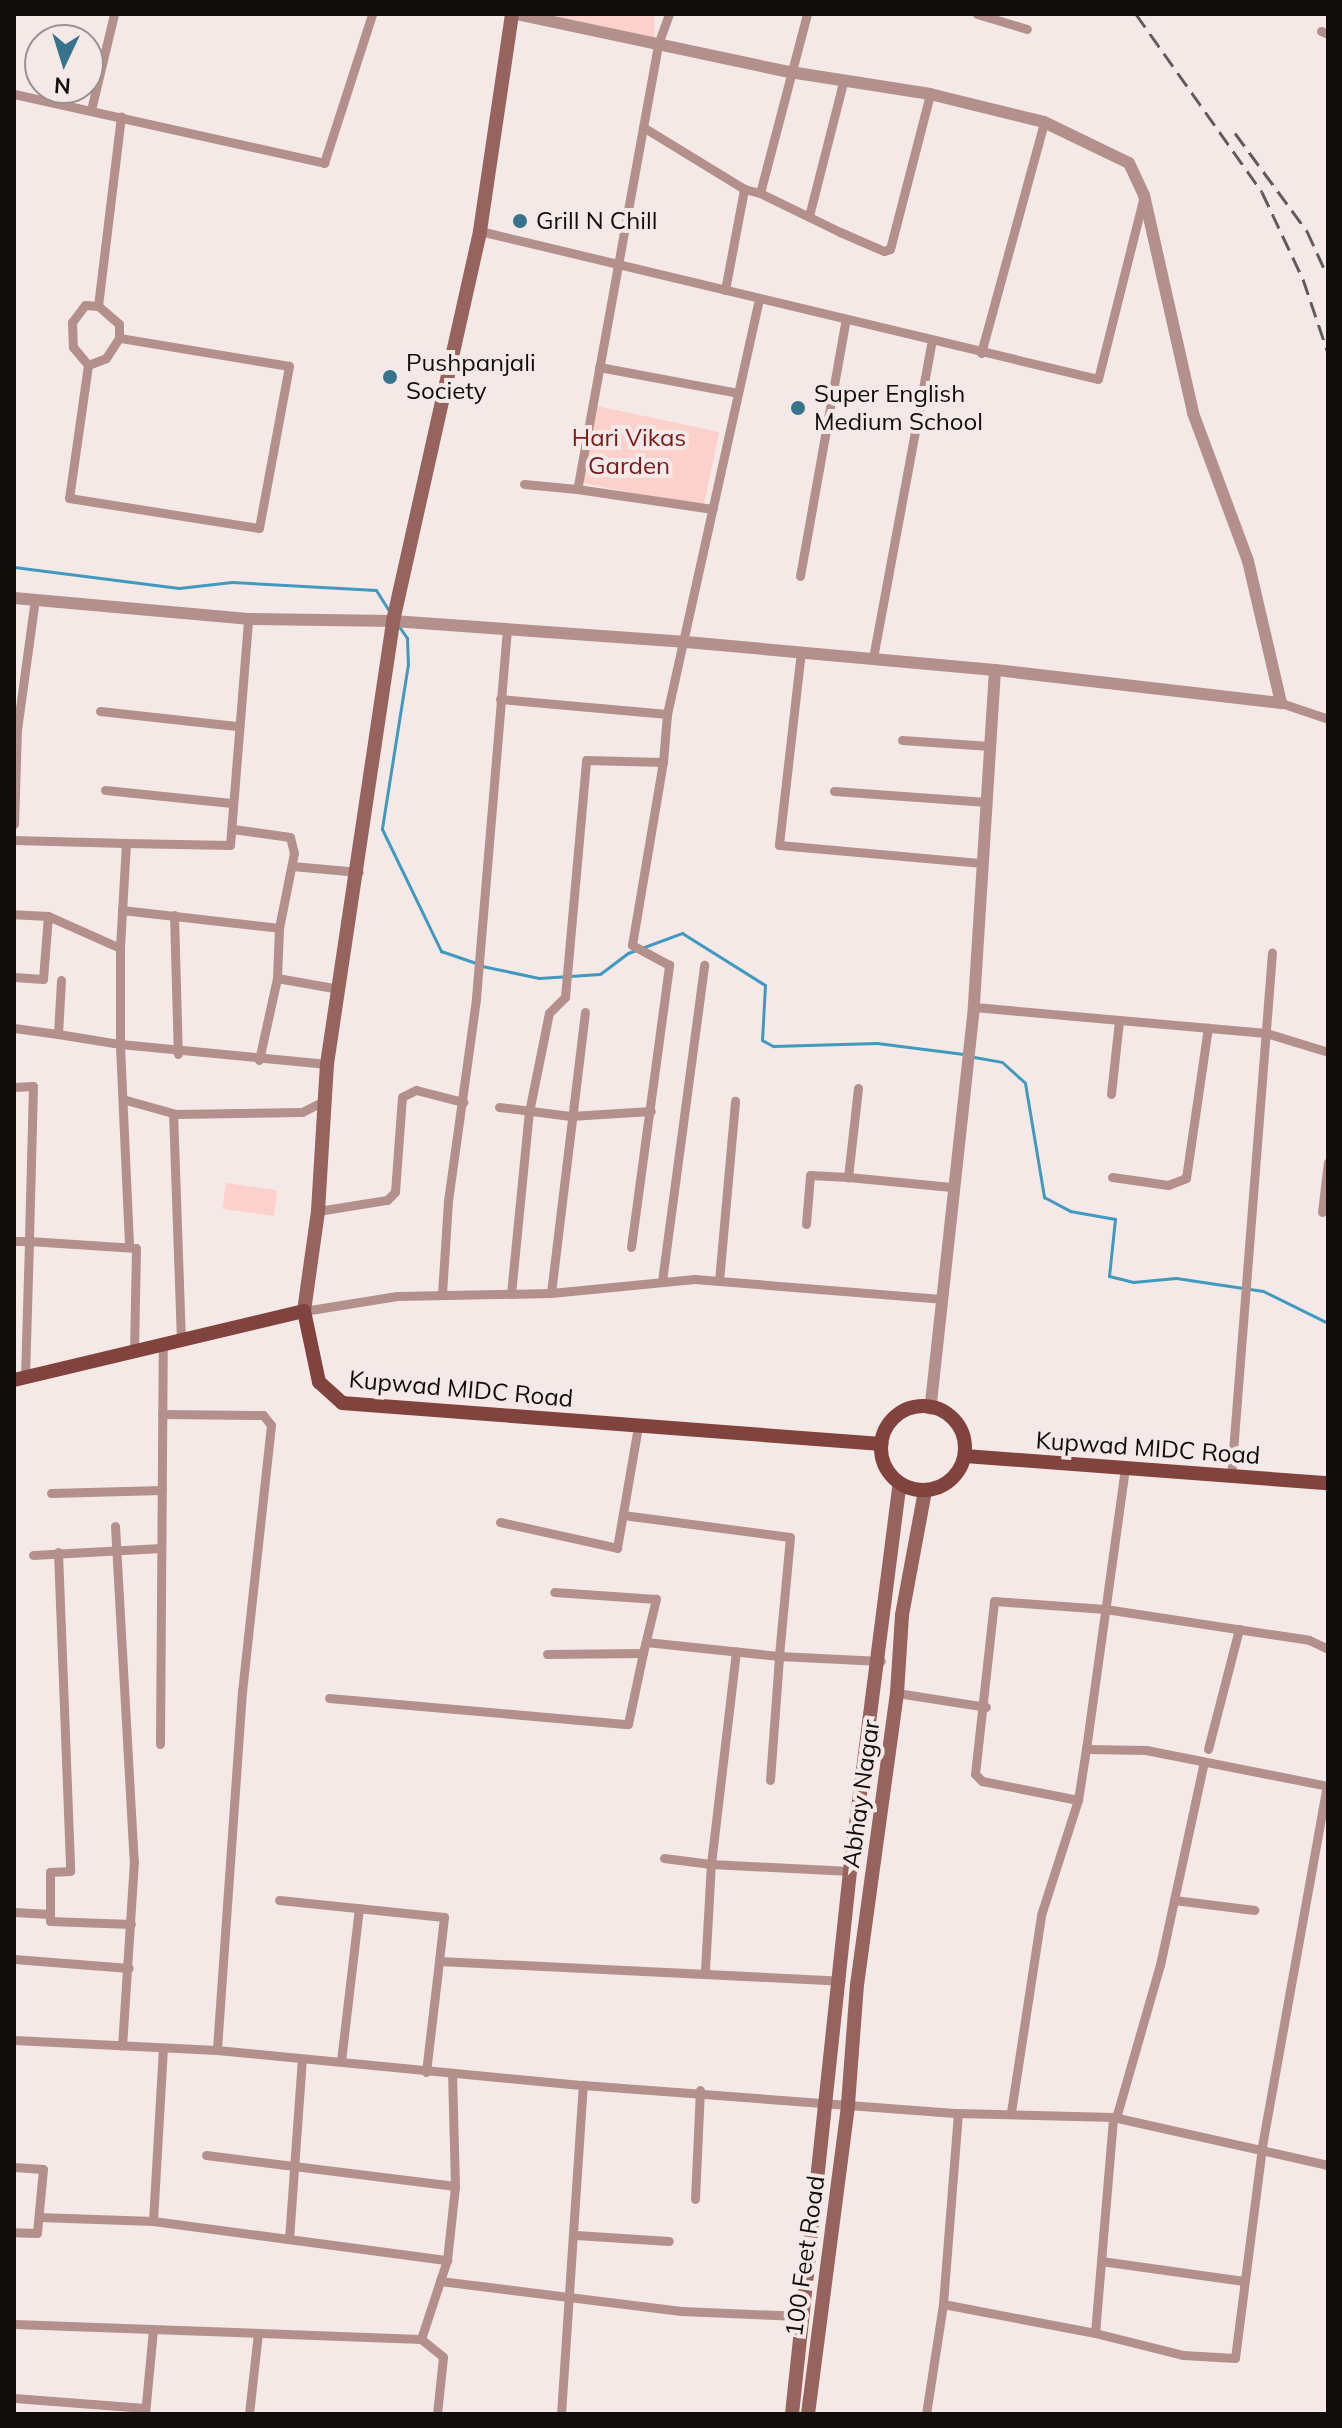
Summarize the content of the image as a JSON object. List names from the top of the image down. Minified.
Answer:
{"streets":{"main road":["Kupwad MIDC Road","Abhay Nagar","100 Feet Road"]},"crossings":[["Kupwad MIDC Road","Abhay Nagar"],["Abhay Nagar","100 Feet Road"]],"parks":["Hari Vikas Garden"],"places":["Grill N Chill","Pushpanjali Society","Super English Medium School"],"north":"bottom"}
